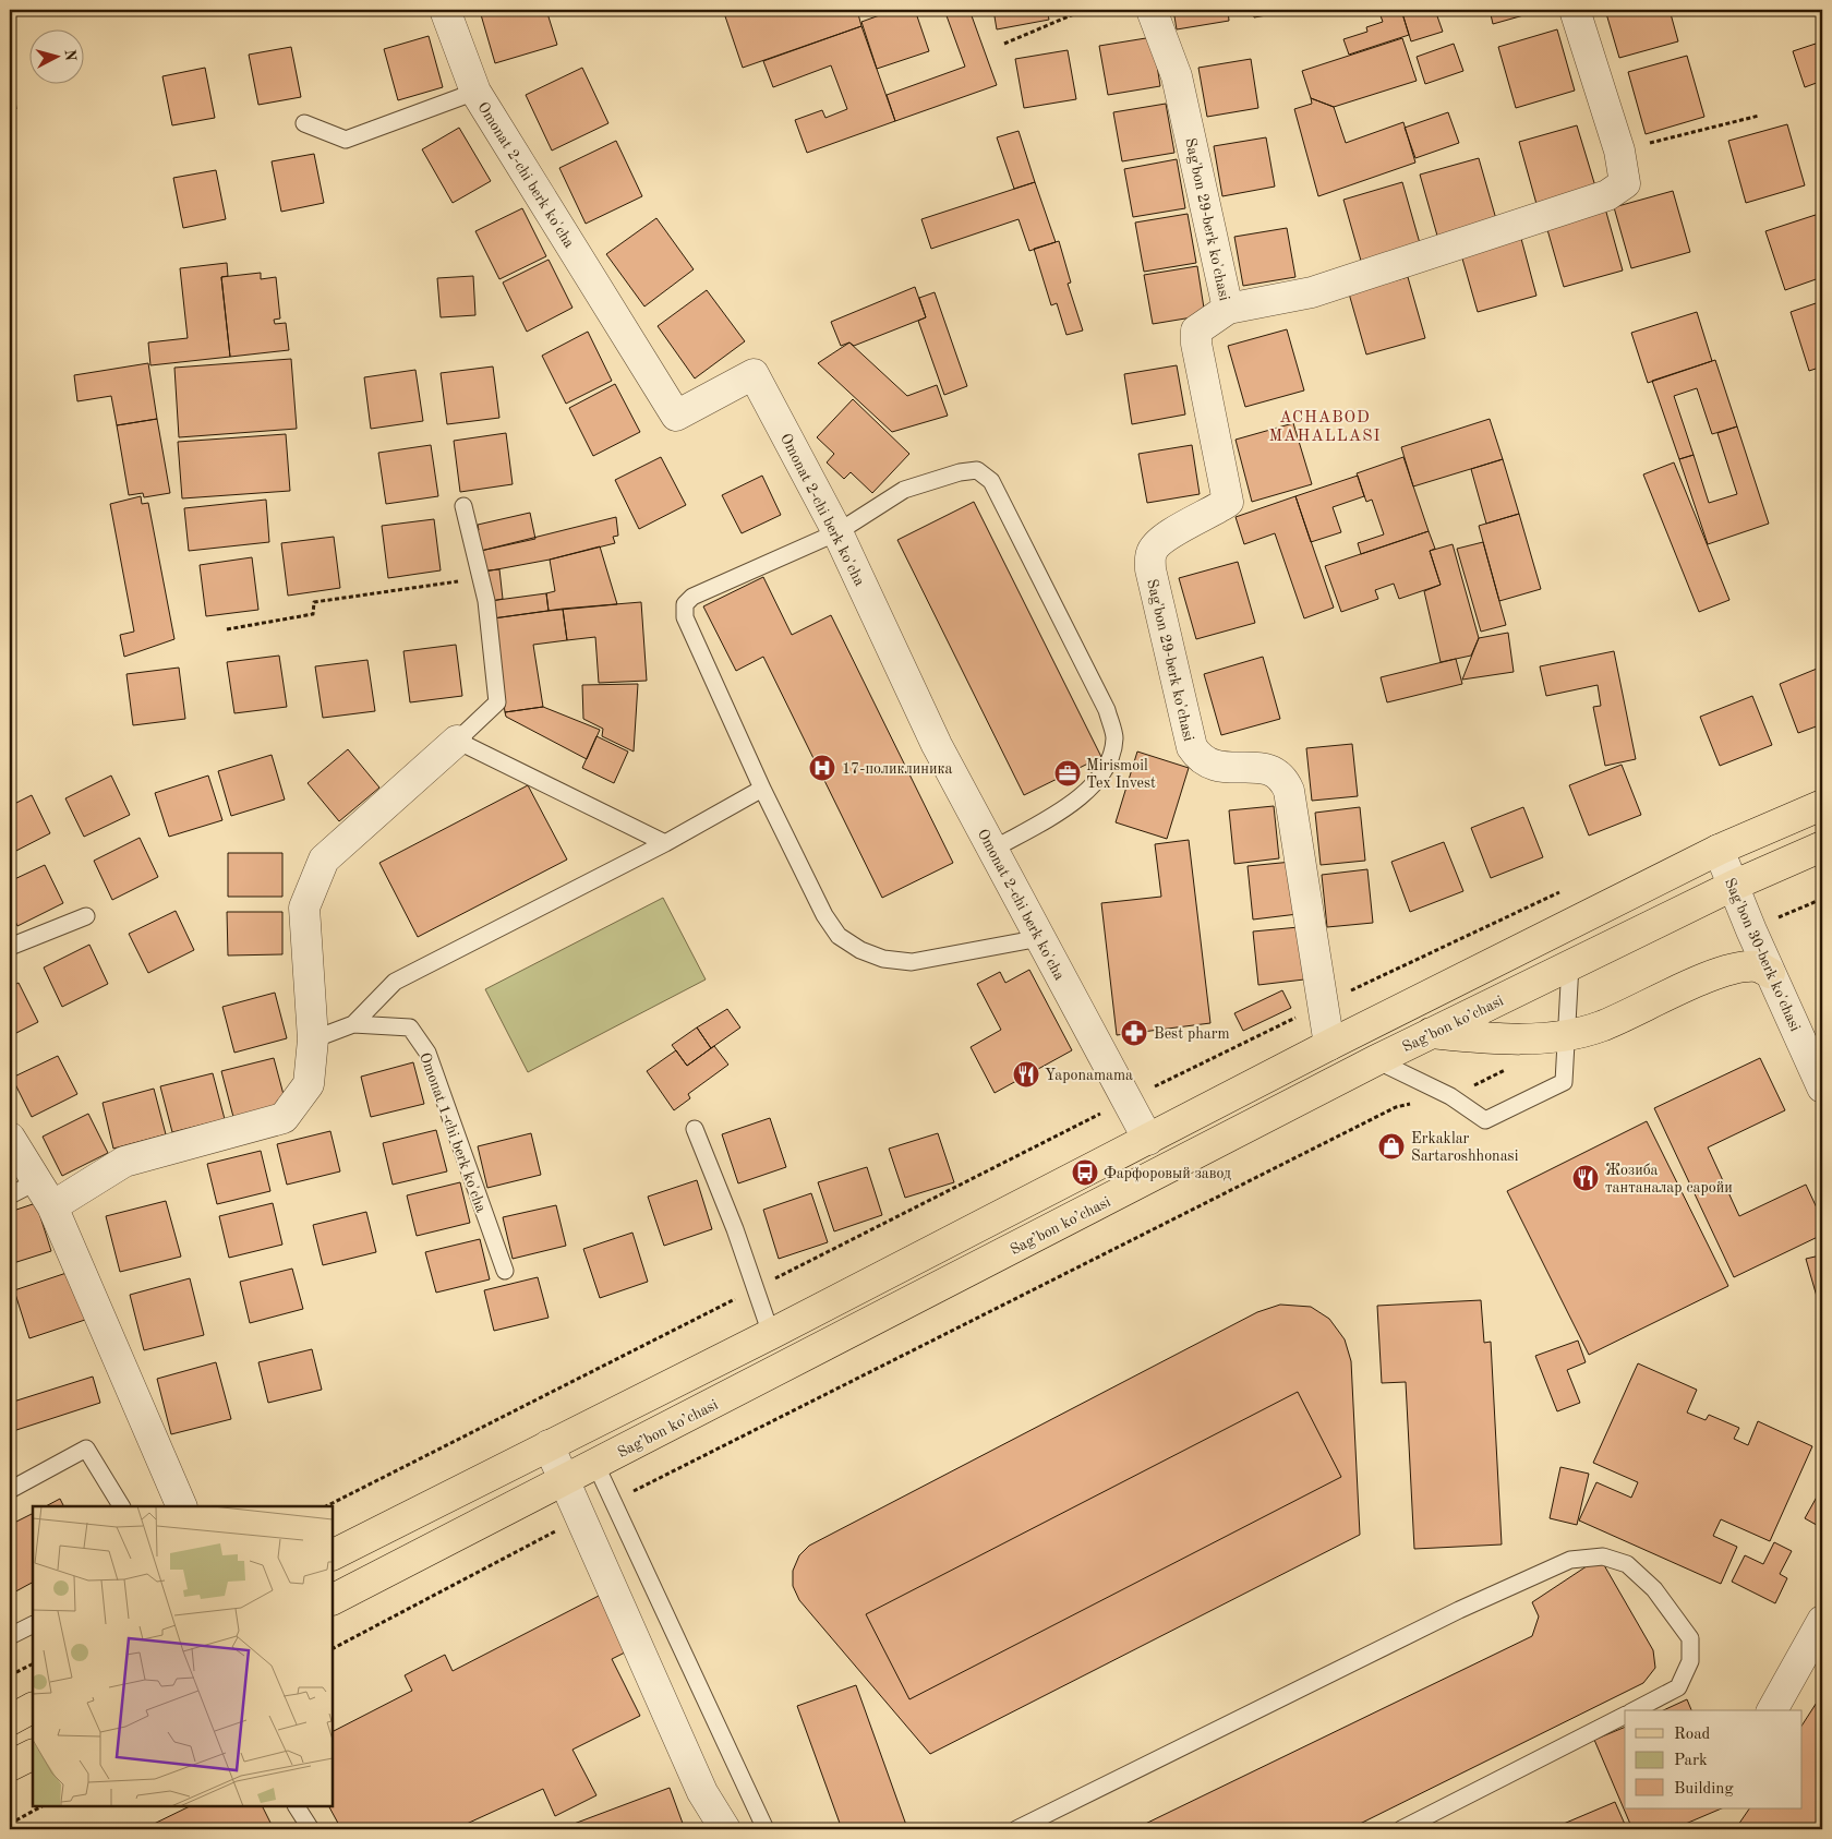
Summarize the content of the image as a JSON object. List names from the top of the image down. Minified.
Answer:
{"streets":{"main road":["Sag’bon ko’chasi"],"street":["Omonat 2-chi berk ko'cha","Sag'bon 29-berk ko'chasi","Sag'bon 30-berk ko'chasi"],"lane":["Omonat 1-chi berk ko'cha"]},"crossings":[["Sag'bon 30-berk ko'chasi","Sag’bon ko’chasi"]],"districts":["ACHABOD MAHALLASI"],"places":{"hospital":["17-поликлиника"],"office":["Mirismoil Tex Invest"],"pharmacy":["Best pharm"],"restaurant":["Yaponamama","Жозиба тантаналар саройи"],"shop":["Erkaklar Sartaroshhonasi"],"bus stop":["Фарфоровый завод"]},"legend":["Road","Park","Building"],"north":"right"}
